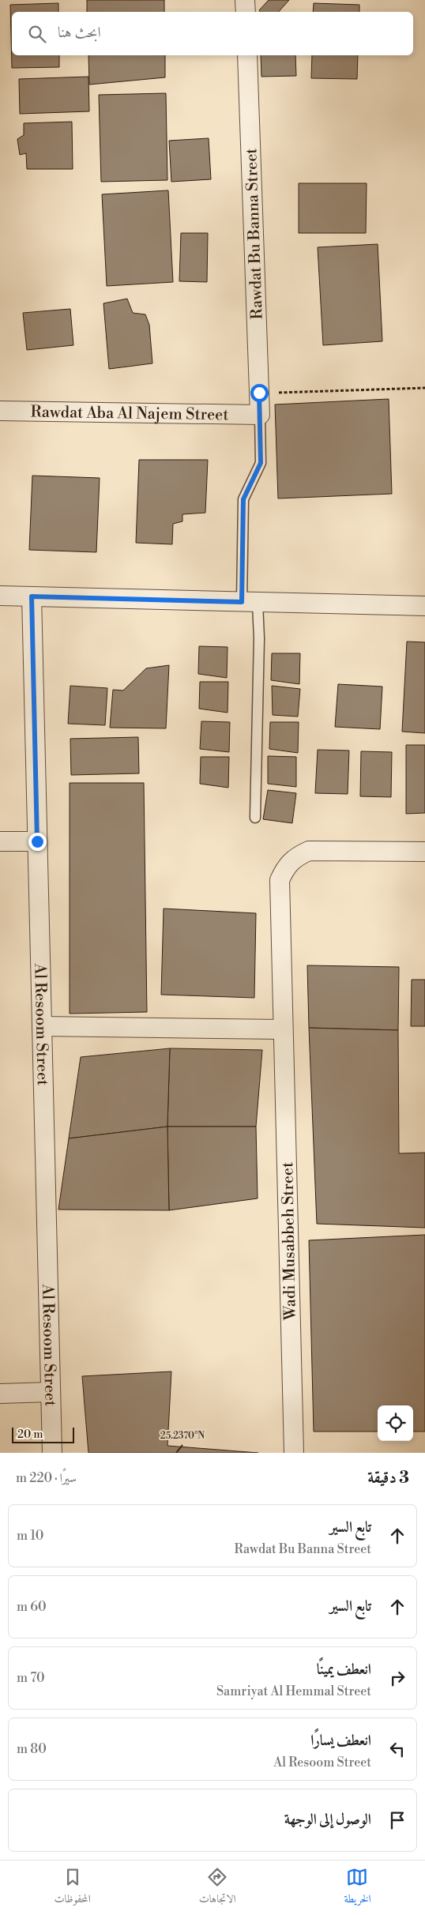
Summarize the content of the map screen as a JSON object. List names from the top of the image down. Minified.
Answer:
{"streets":{"street":["Rawdat Bu Banna Street","Rawdat Aba Al Najem Street","Al Resoom Street","Wadi Musabbeh Street"]},"crossings":[["Rawdat Bu Banna Street","Rawdat Aba Al Najem Street"]],"scale_bar":"20 m","page":{"search":"ابحث هنا","scale":"20 m","heading":["3 دقيقة","سيرًا · 220 m"],"list":[["تابع السير","Rawdat Bu Banna Street","10 m"],["تابع السير","60 m"],["انعطف يمينًا","Samriyat Al Hemmal Street","70 m"],["انعطف يسارًا","Al Resoom Street","80 m"],"الوصول إلى الوجهة"],"nav":["الخريطة","الاتجاهات","المحفوظات"]},"coordinates":["25.2370°N"]}
